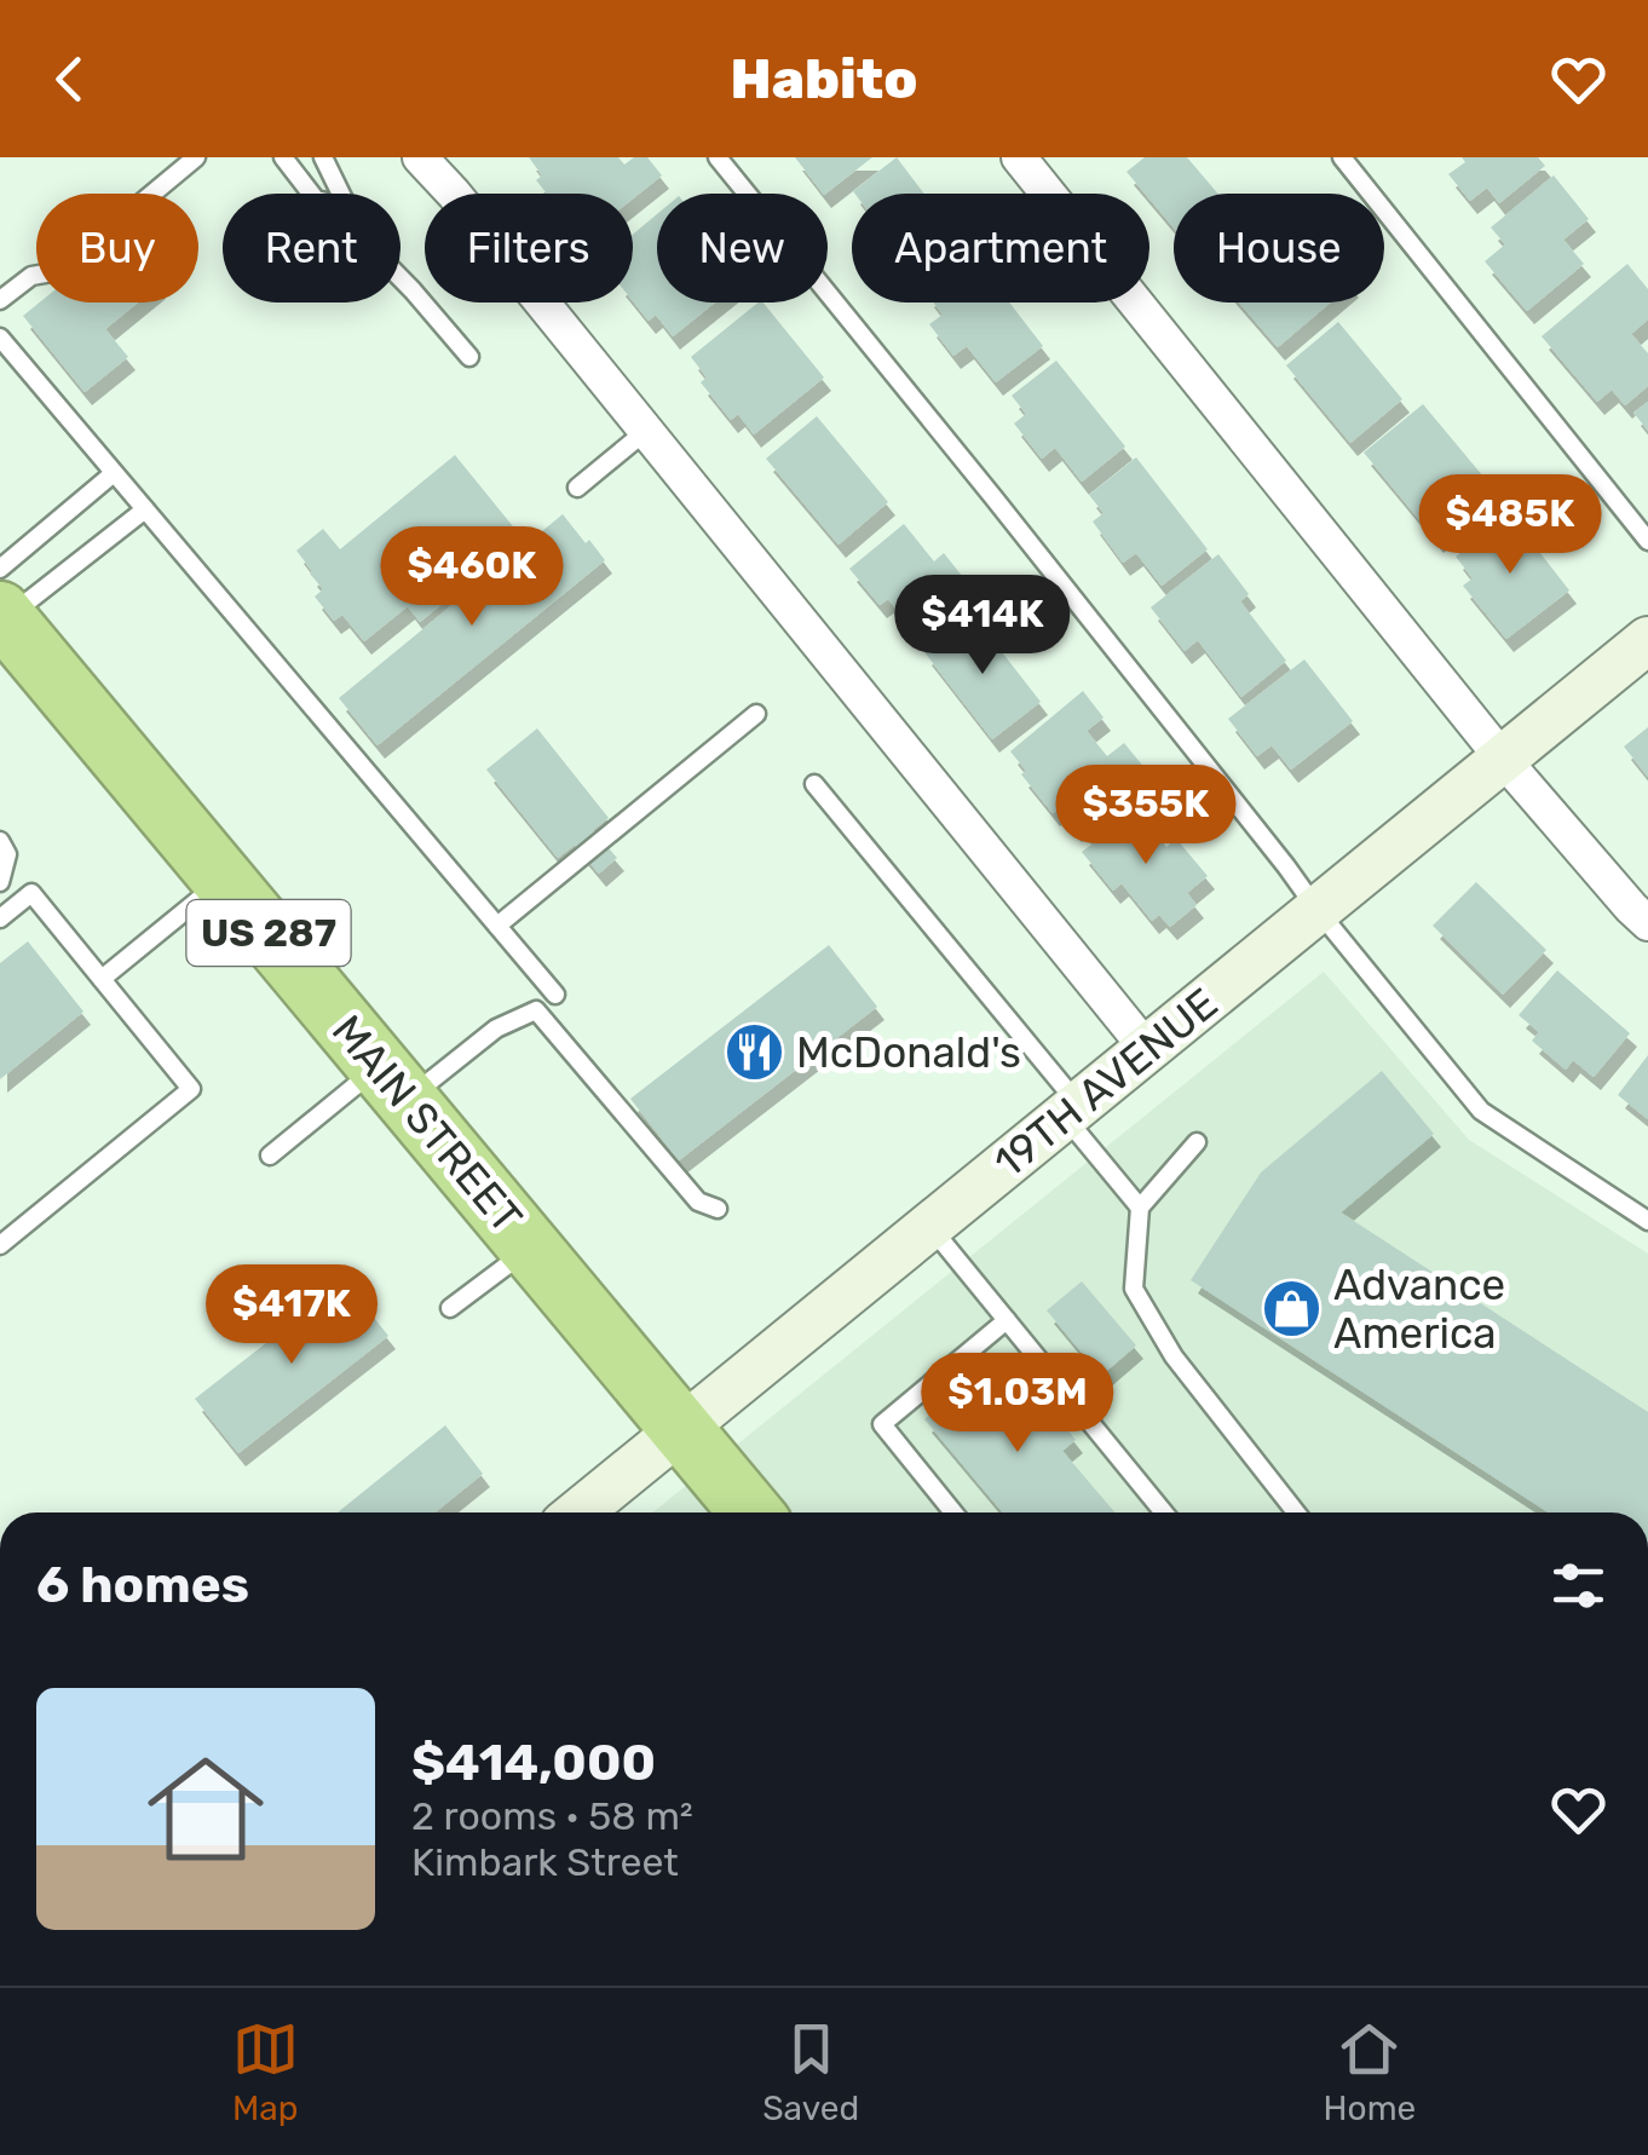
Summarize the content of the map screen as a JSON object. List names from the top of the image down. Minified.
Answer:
{"streets":{"highway":["US 287","MAIN STREET"],"street":["19TH AVENUE"]},"crossings":[["19TH AVENUE","MAIN STREET"]],"places":{"restaurant":["McDonald's"],"shop":["Advance America"]},"page":{"header":"Habito","chip":["Buy","Rent","Filters","New","Apartment","House"],"price":["$485K","$460K","$414K","$355K","$417K","$1.03M"],"heading":"6 homes","list":[{"name":"$414,000","note":"2 rooms · 58 m² · Kimbark Street"}],"tabs":["Map","Saved","Home"]}}
